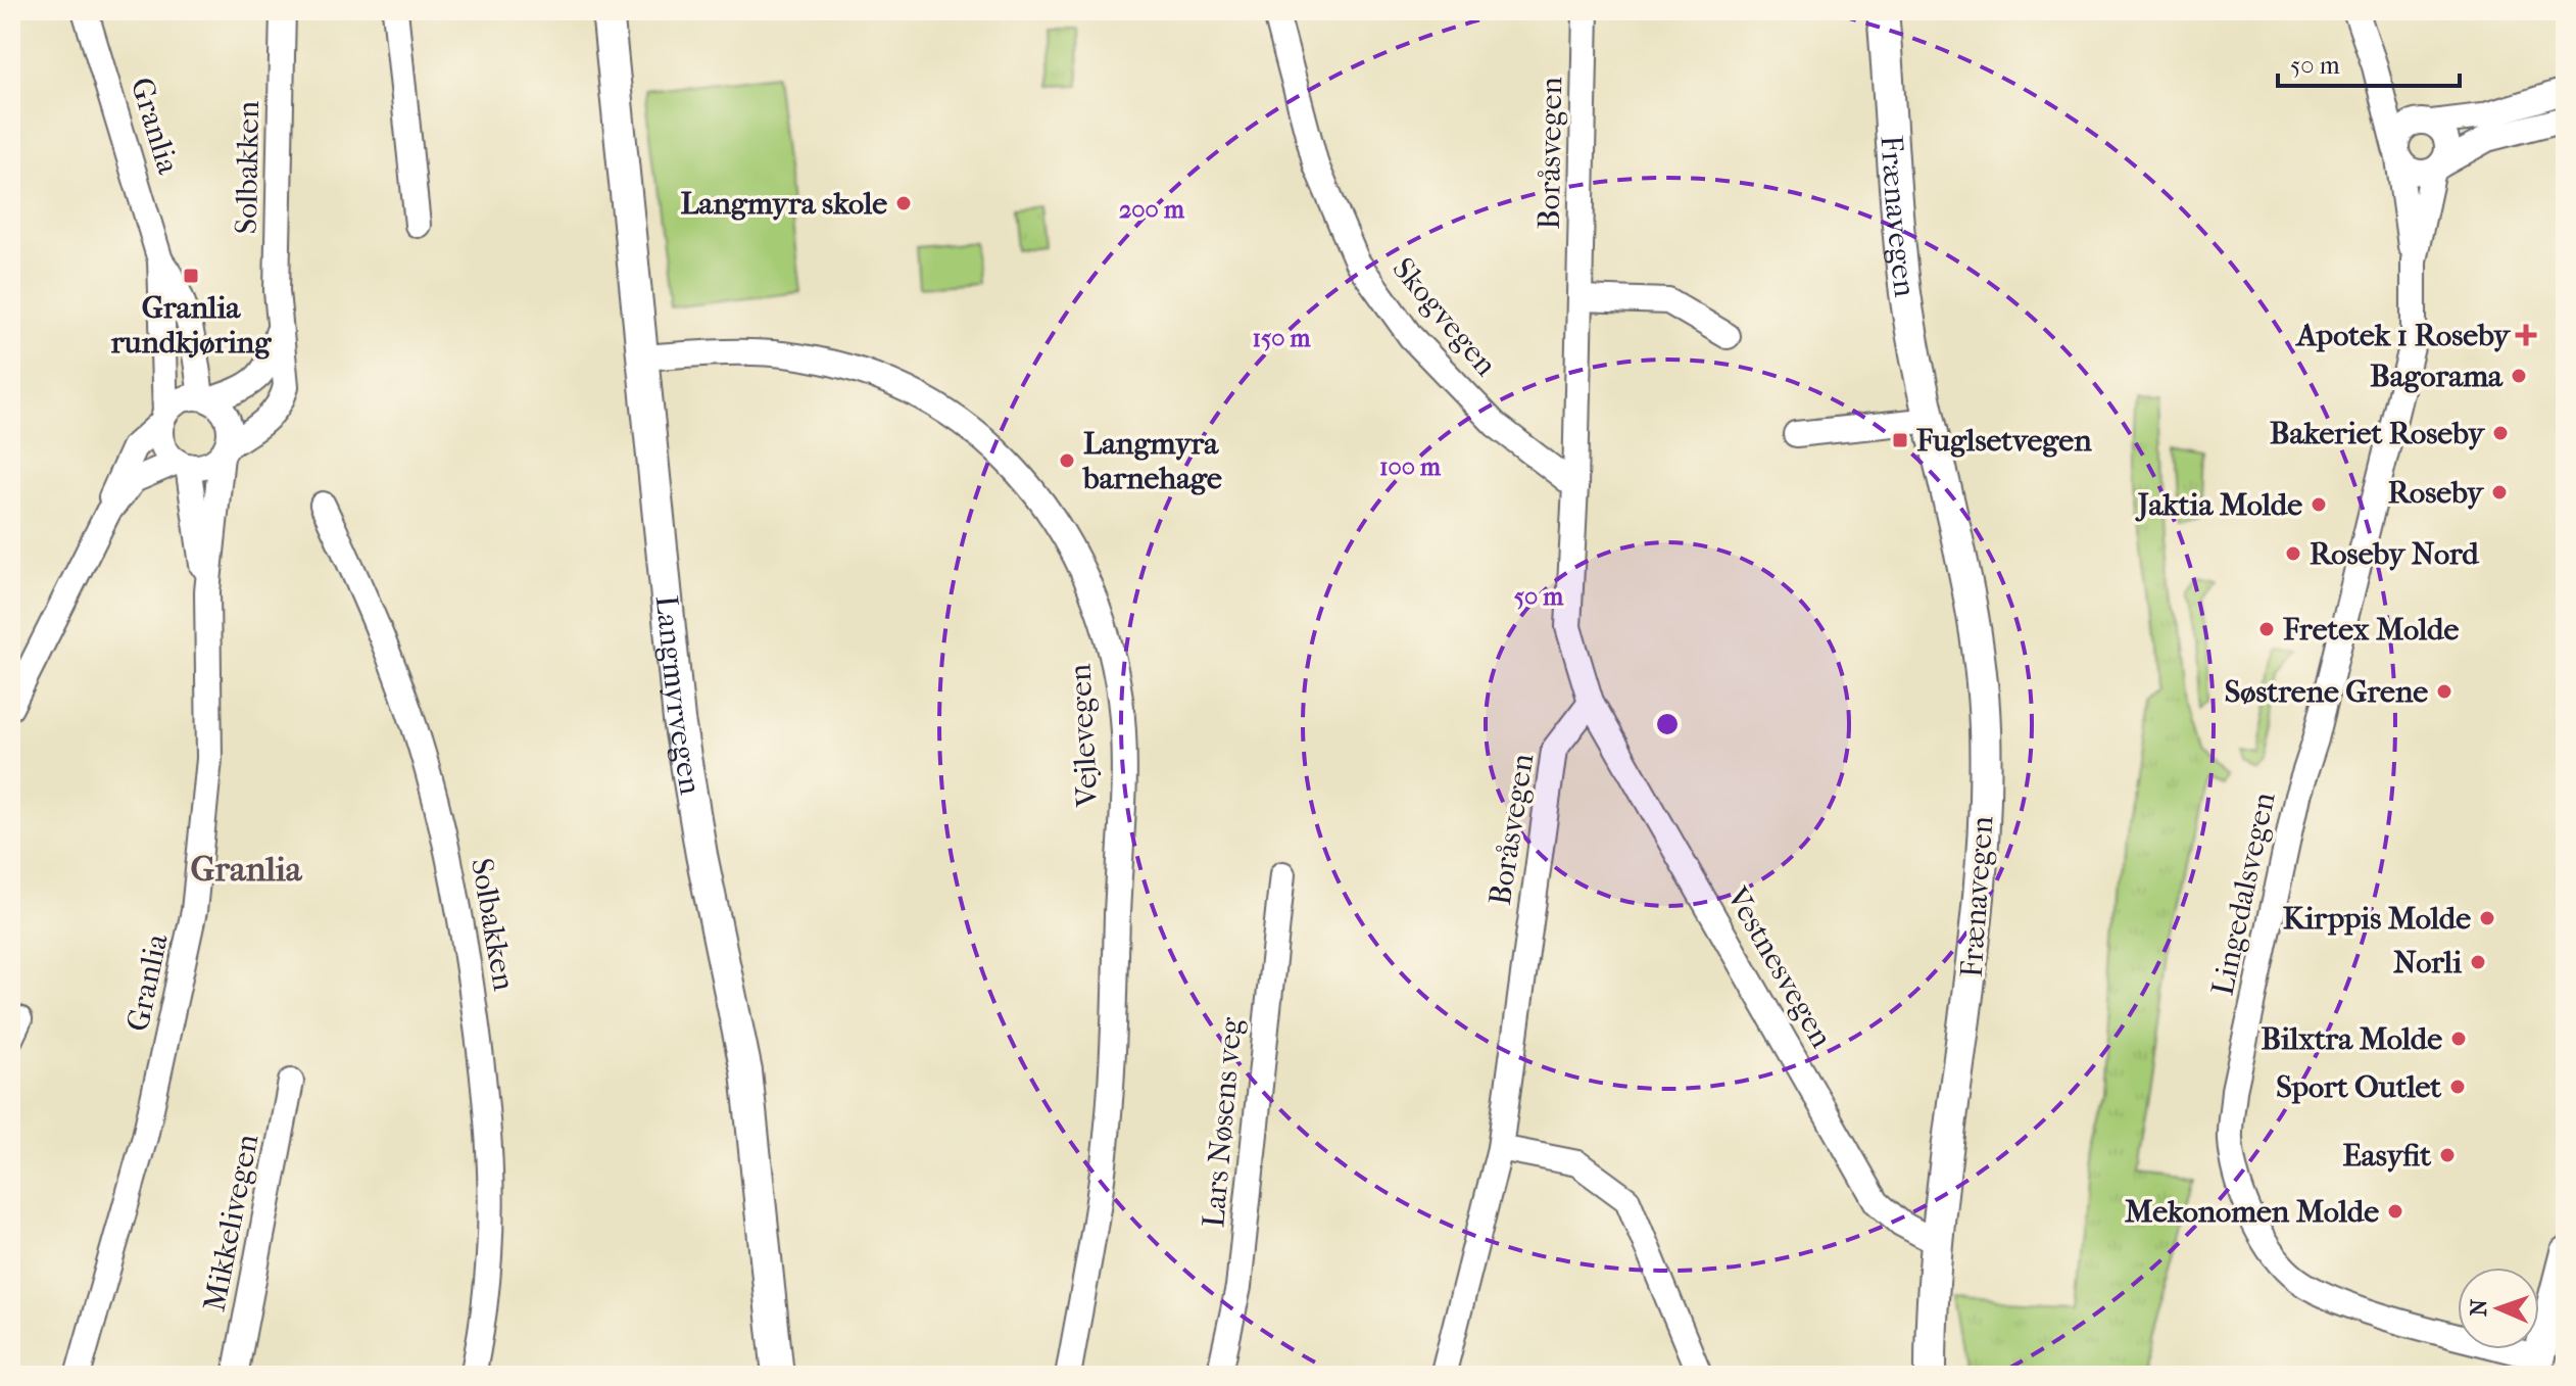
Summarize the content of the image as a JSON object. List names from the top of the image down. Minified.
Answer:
{"streets":{"main road":["Frænavegen","Langmyrvegen"],"street":["Granlia","Boråsvegen","Solbakken","Skogvegen","Vejlevegen","Lingedalsvegen","Vestnesvegen","Lars Nøsens veg","Mikkelivegen"]},"crossings":[["Granlia","Solbakken"],["Boråsvegen","Skogvegen"],["Boråsvegen","Vestnesvegen"],["Frænavegen","Vestnesvegen"],["Langmyrvegen","Vejlevegen"]],"districts":["Granlia"],"places":{"other":["Langmyra skole","Bagorama","Bakeriet Roseby","Langmyra barnehage","Roseby","Jaktia Molde","Roseby Nord","Fretex Molde","Søstrene Grene","Kirppis Molde","Norli","Bilxtra Molde","Sport Outlet","Easyfit","Mekonomen Molde"],"transit":["Granlia rundkjøring","Fuglsetvegen"],"health":["Apotek 1 Roseby"]},"scale_bar":"50 m","north":"left","rings":["200 m","150 m","100 m","50 m"]}
